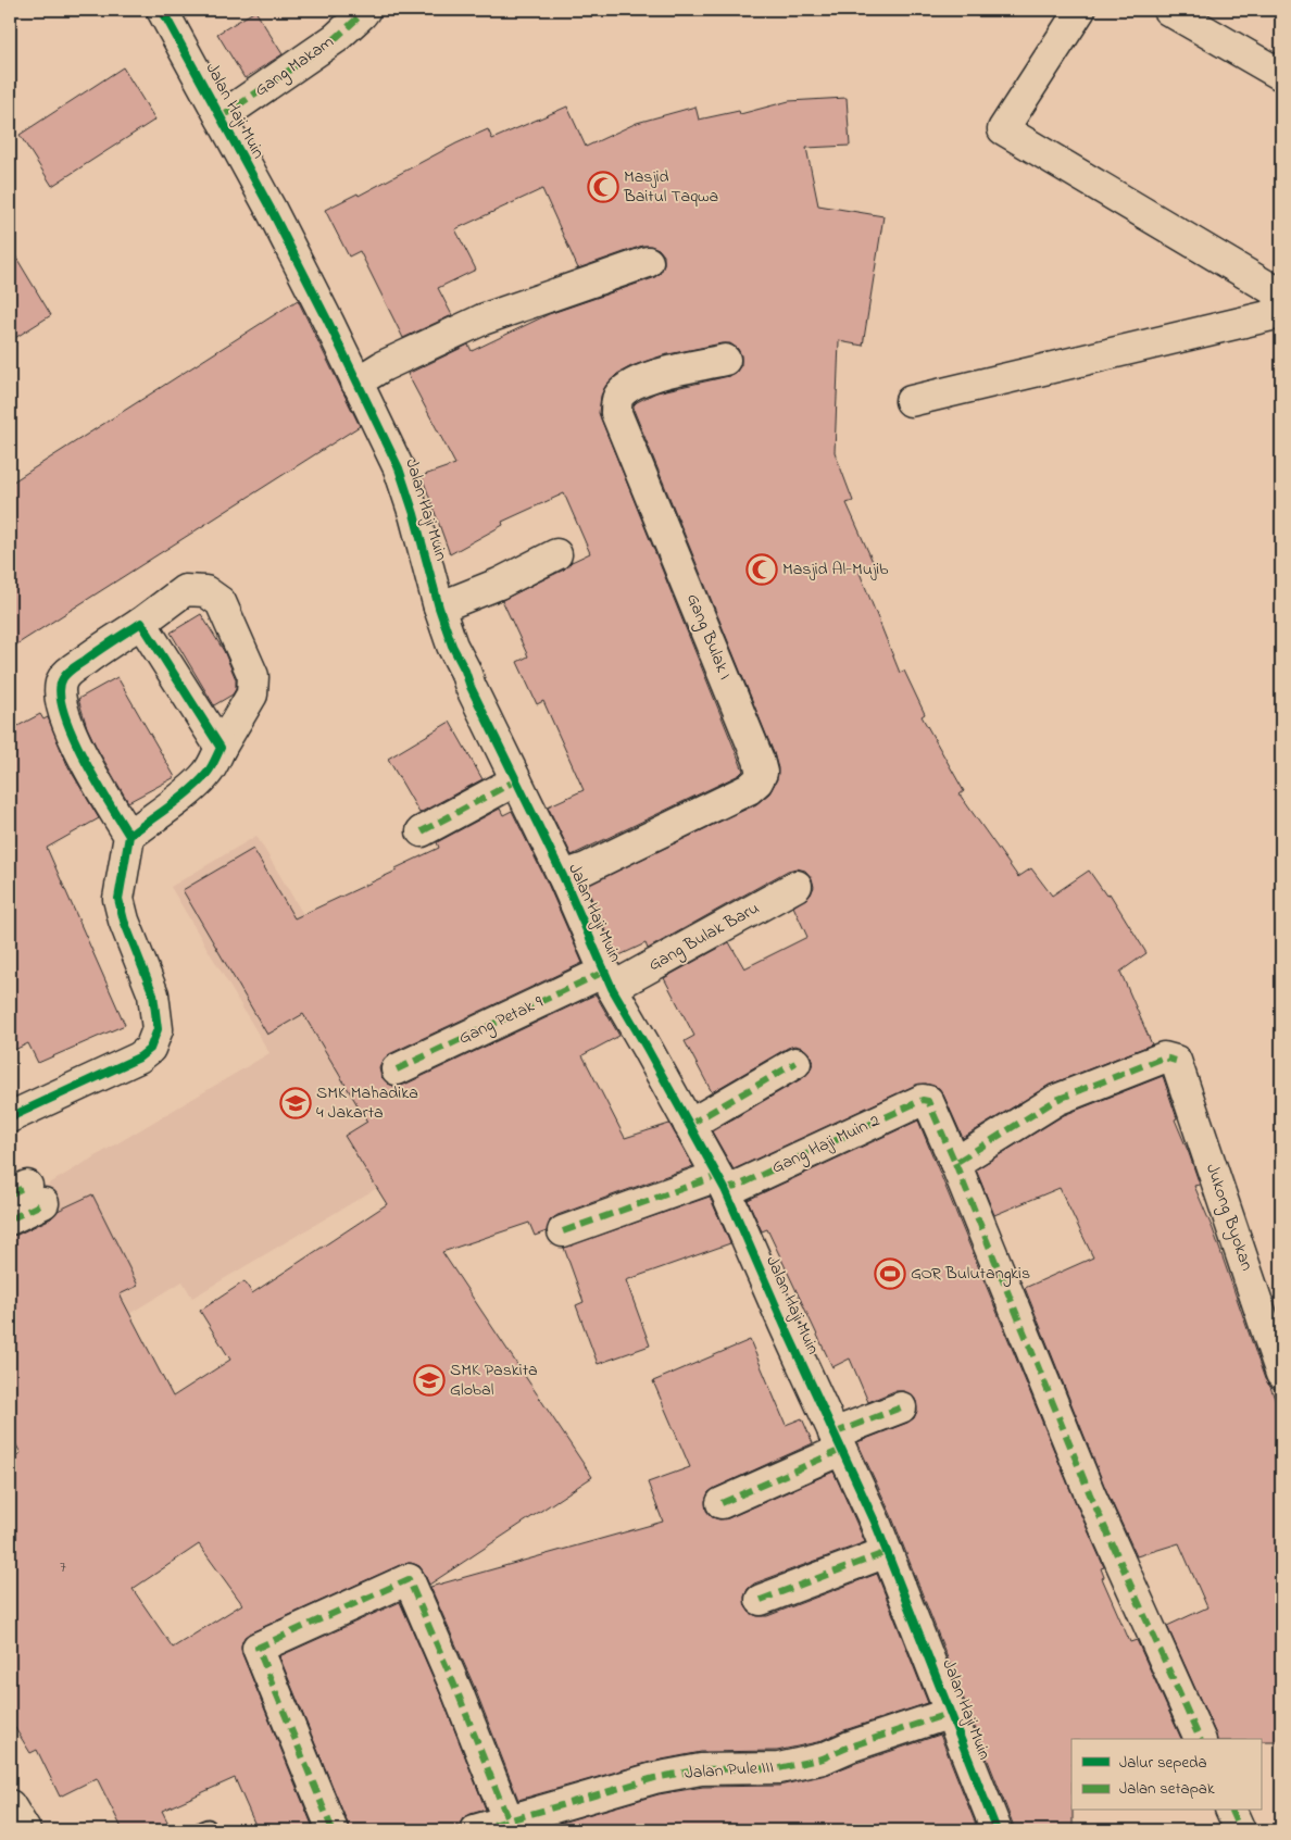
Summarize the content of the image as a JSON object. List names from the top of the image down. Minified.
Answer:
{"streets":{"street":["Gang Makam","Jalan Haji Muin","Gang Bulak I","Gang Bulak Baru","Gang Petak 9","Gang Haji Muin 2","Jukong Byokan","Jalan Pule III"]},"crossings":[["Gang Makam","Jalan Haji Muin"],["Jalan Haji Muin","Gang Bulak I"],["Jalan Haji Muin","Gang Bulak Baru"],["Jalan Haji Muin","Gang Petak 9"],["Jalan Haji Muin","Gang Haji Muin 2"],["Jalan Haji Muin","Jalan Pule III"],["Gang Bulak Baru","Gang Petak 9"],["Gang Haji Muin 2","Jukong Byokan"]],"places":{"mosque":["Masjid Baitul Taqwa","Masjid Al-Mujib"],"school or university":["SMK Mahadika 4 Jakarta","SMK Paskita Global"],"sports":["GOR Bulutangkis"]},"house_numbers":["7"],"legend":["Jalur sepeda","Jalan setapak"]}
